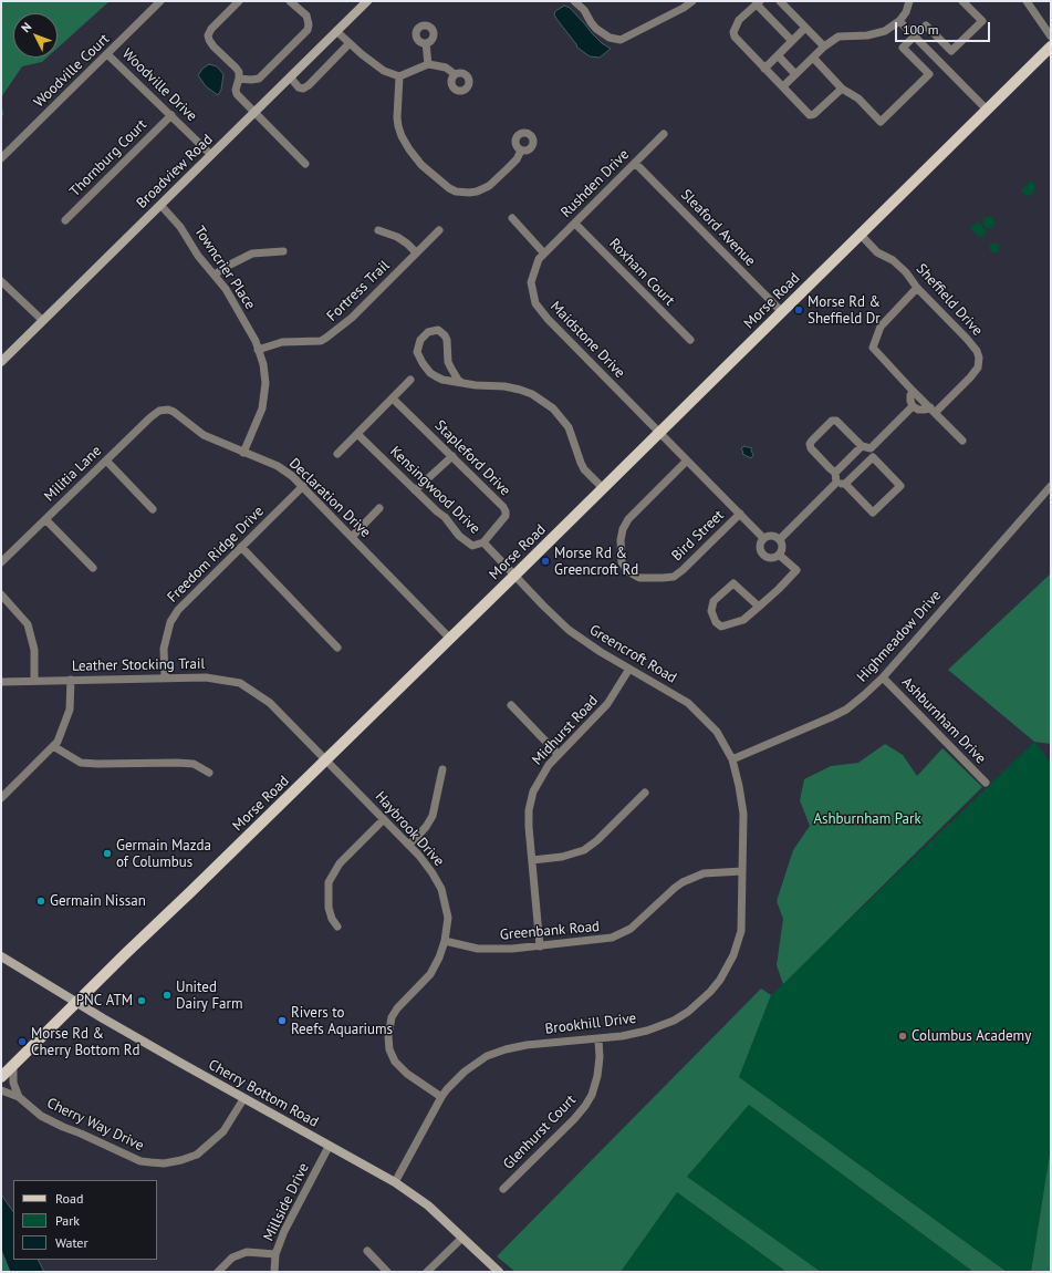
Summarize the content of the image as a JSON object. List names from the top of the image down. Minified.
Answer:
{"streets":{"main road":["Broadview Road","Morse Road","Cherry Bottom Road"],"street":["Woodville Court","Woodville Drive","Thornburg Court","Rushden Drive","Sleaford Avenue","Towncrier Place","Roxham Court","Fortress Trail","Sheffield Drive","Maidstone Drive","Stapleford Drive","Militia Lane","Kensingwood Drive","Declaration Drive","Bird Street","Freedom Ridge Drive","Highmeadow Drive","Greencroft Road","Leather Stocking Trail","Ashburnham Drive","Midhurst Road","Haybrook Drive","Greenbank Road","Brookhill Drive","Cherry Way Drive","Glenhurst Court","Millside Drive"]},"crossings":[["Woodville Court","Woodville Drive"],["Woodville Drive","Thornburg Court"],["Woodville Drive","Broadview Road"],["Broadview Road","Towncrier Place"],["Rushden Drive","Sleaford Avenue"],["Rushden Drive","Roxham Court"],["Rushden Drive","Maidstone Drive"],["Sleaford Avenue","Morse Road"],["Towncrier Place","Fortress Trail"],["Towncrier Place","Declaration Drive"],["Sheffield Drive","Morse Road"],["Morse Road","Maidstone Drive"],["Morse Road","Kensingwood Drive"],["Morse Road","Declaration Drive"],["Morse Road","Greencroft Road"],["Morse Road","Leather Stocking Trail"],["Morse Road","Haybrook Drive"],["Morse Road","Cherry Bottom Road"],["Maidstone Drive","Bird Street"],["Stapleford Drive","Kensingwood Drive"],["Militia Lane","Declaration Drive"],["Kensingwood Drive","Greencroft Road"],["Declaration Drive","Freedom Ridge Drive"],["Freedom Ridge Drive","Leather Stocking Trail"],["Highmeadow Drive","Greencroft Road"],["Highmeadow Drive","Ashburnham Drive"],["Highmeadow Drive","Brookhill Drive"],["Greencroft Road","Midhurst Road"],["Greencroft Road","Brookhill Drive"],["Leather Stocking Trail","Haybrook Drive"],["Midhurst Road","Greenbank Road"],["Haybrook Drive","Greenbank Road"],["Haybrook Drive","Brookhill Drive"],["Greenbank Road","Brookhill Drive"],["Brookhill Drive","Cherry Bottom Road"],["Brookhill Drive","Glenhurst Court"],["Cherry Bottom Road","Cherry Way Drive"],["Cherry Bottom Road","Millside Drive"]],"parks":["Ashburnham Park"],"places":["Morse Rd & Sheffield Dr","Morse Rd & Greencroft Rd","Germain Mazda of Columbus","Germain Nissan","United Dairy Farm","PNC ATM","Rivers to Reefs Aquariums","Columbus Academy","Morse Rd & Cherry Bottom Rd"],"legend":["Road","Park","Water"],"scale_bar":"100 m","north":"top left"}
